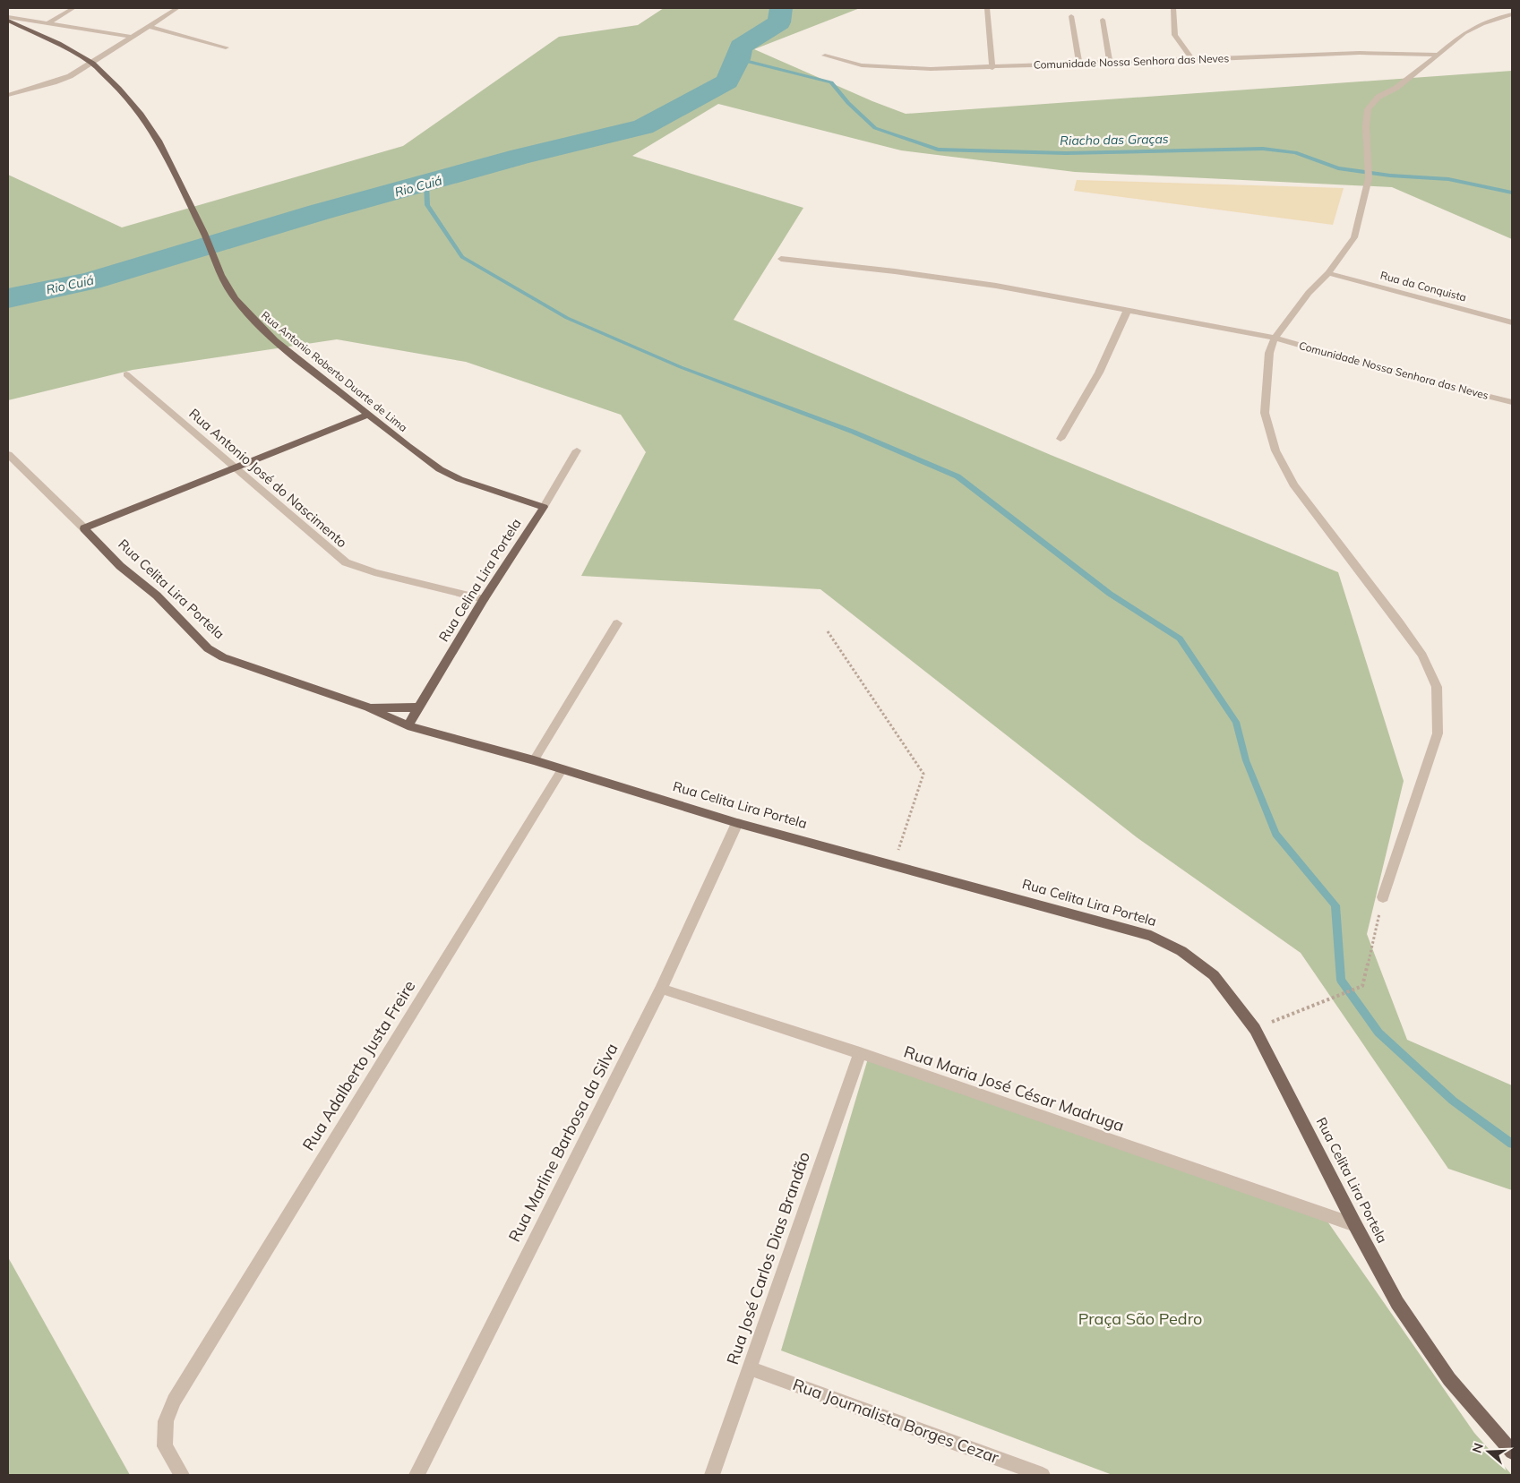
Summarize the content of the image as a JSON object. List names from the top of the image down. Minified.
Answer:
{"streets":{"main road":["Rua Antonio Roberto Duarte de Lima","Rua Celina Lira Portela","Rua Celita Lira Portela"],"street":["Comunidade Nossa Senhora das Neves","Rua da Conquista","Rua Antonio José do Nascimento","Rua Adalberto Justa Freire","Rua Maria José César Madruga","Rua Marline Barbosa da Silva","Rua José Carlos Dias Brandão","Rua Journalista Borges Cezar"]},"crossings":[["Rua Antonio Roberto Duarte de Lima","Rua Celina Lira Portela"],["Rua Antonio José do Nascimento","Rua Celina Lira Portela"],["Rua Celina Lira Portela","Rua Celita Lira Portela"],["Rua Celita Lira Portela","Rua Adalberto Justa Freire"],["Rua Celita Lira Portela","Rua Maria José César Madruga"],["Rua Celita Lira Portela","Rua Marline Barbosa da Silva"],["Rua Maria José César Madruga","Rua Marline Barbosa da Silva"],["Rua Maria José César Madruga","Rua José Carlos Dias Brandão"],["Rua José Carlos Dias Brandão","Rua Journalista Borges Cezar"]],"water":["Riacho das Graças","Rio Cuiá"],"parks":["Praça São Pedro"],"north":"left"}
